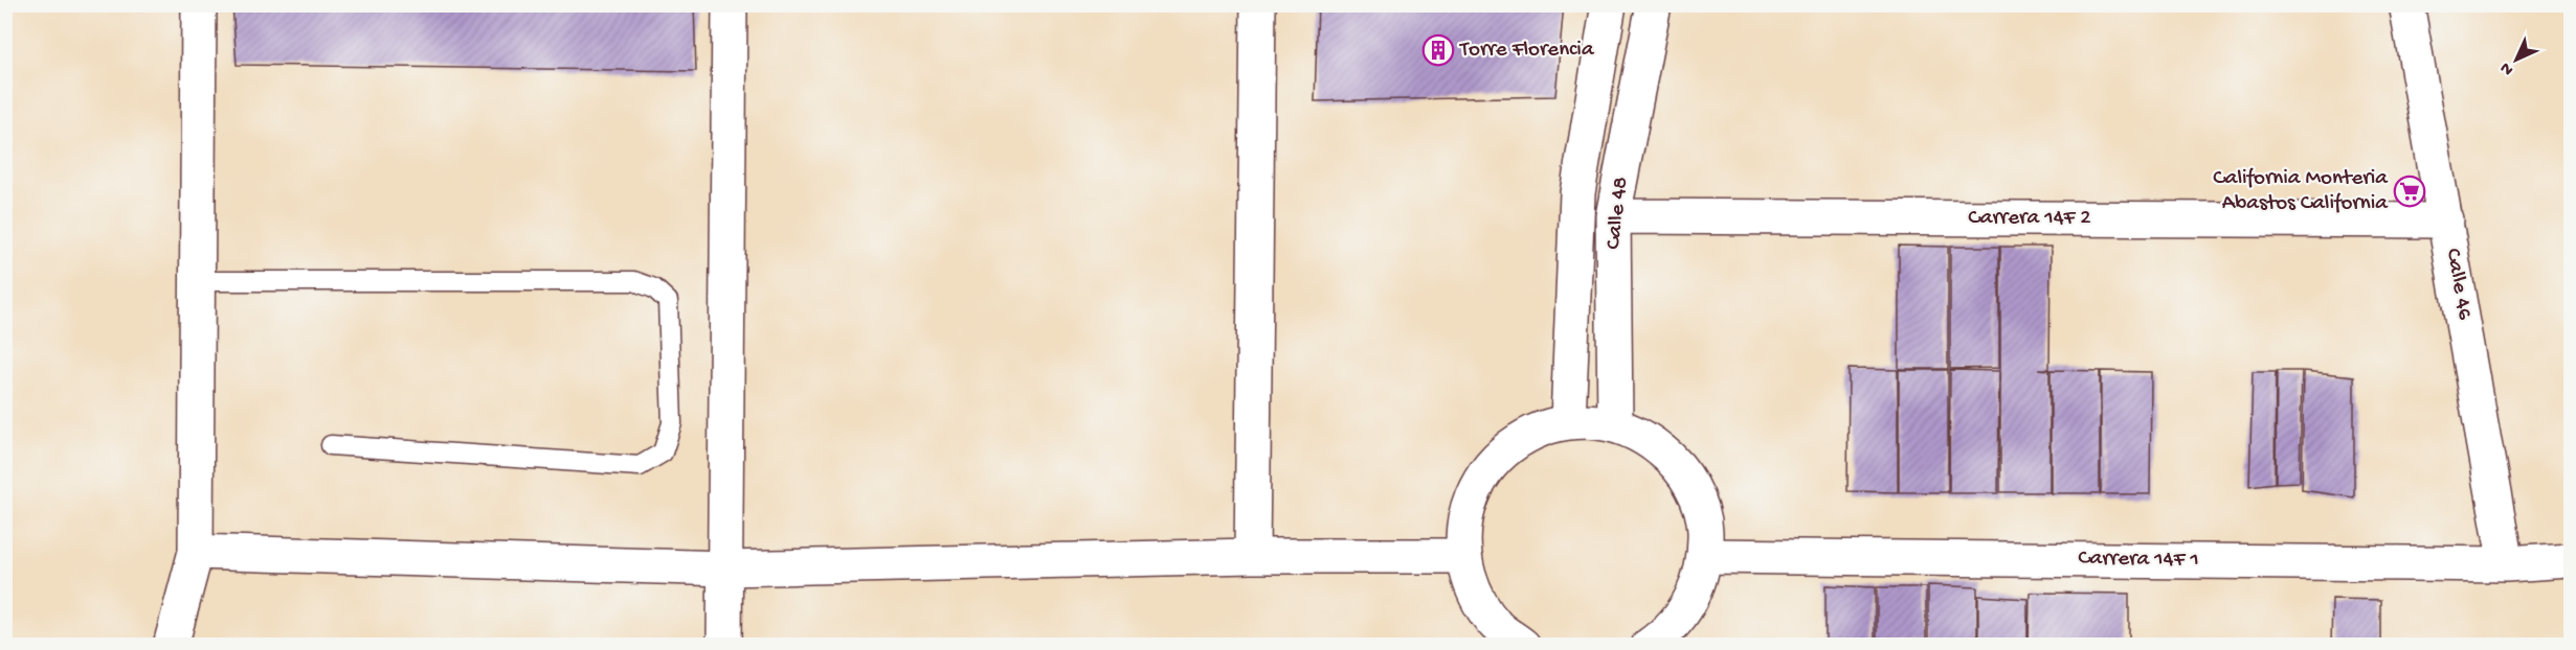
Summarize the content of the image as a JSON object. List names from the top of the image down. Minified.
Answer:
{"streets":{"street":["Calle 48","Carrera 14F 2","Calle 46","Carrera 14F 1"]},"crossings":[["Calle 48","Carrera 14F 2"],["Carrera 14F 2","Calle 46"],["Calle 46","Carrera 14F 1"]],"places":{"building":["Torre Florencia"],"supermarket":["California Monteria Abastos California"]},"north":"bottom left"}
